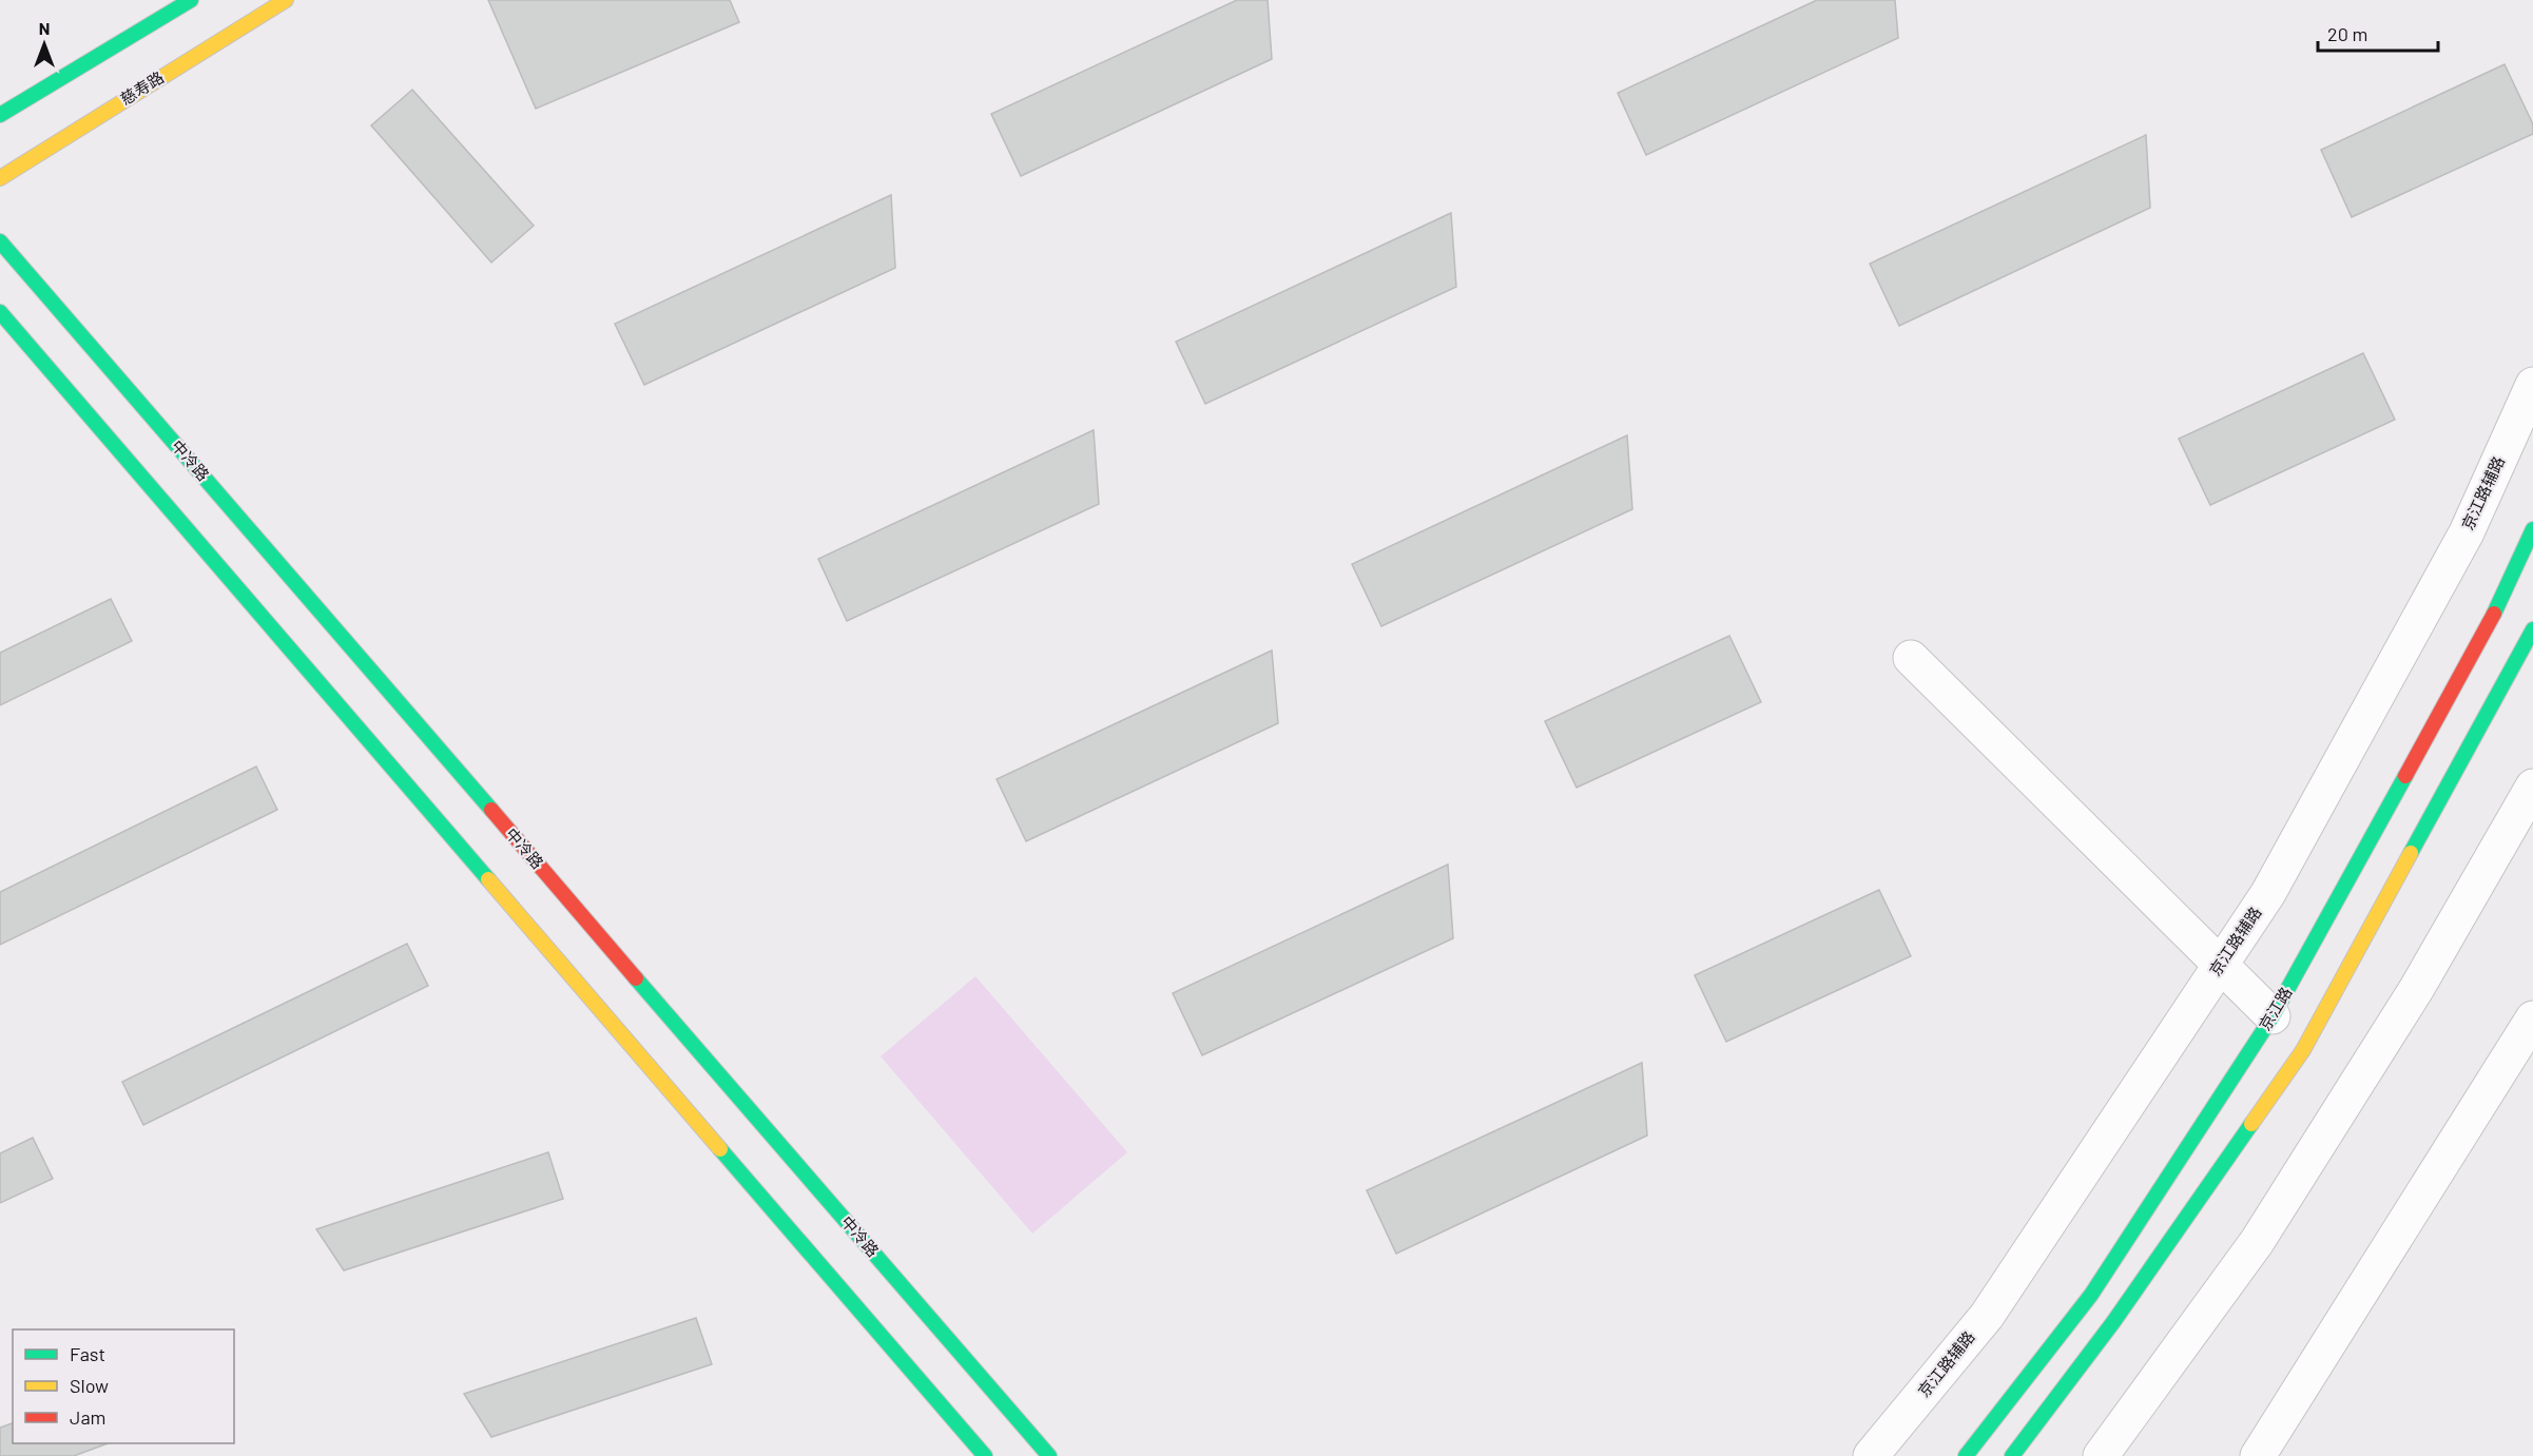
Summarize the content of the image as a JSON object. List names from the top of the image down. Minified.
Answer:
{"streets":{"street":["慈寿路","中冷路","京江路辅路","京江路"]},"legend":["Fast","Slow","Jam"],"scale_bar":"20 m","north":"top"}
